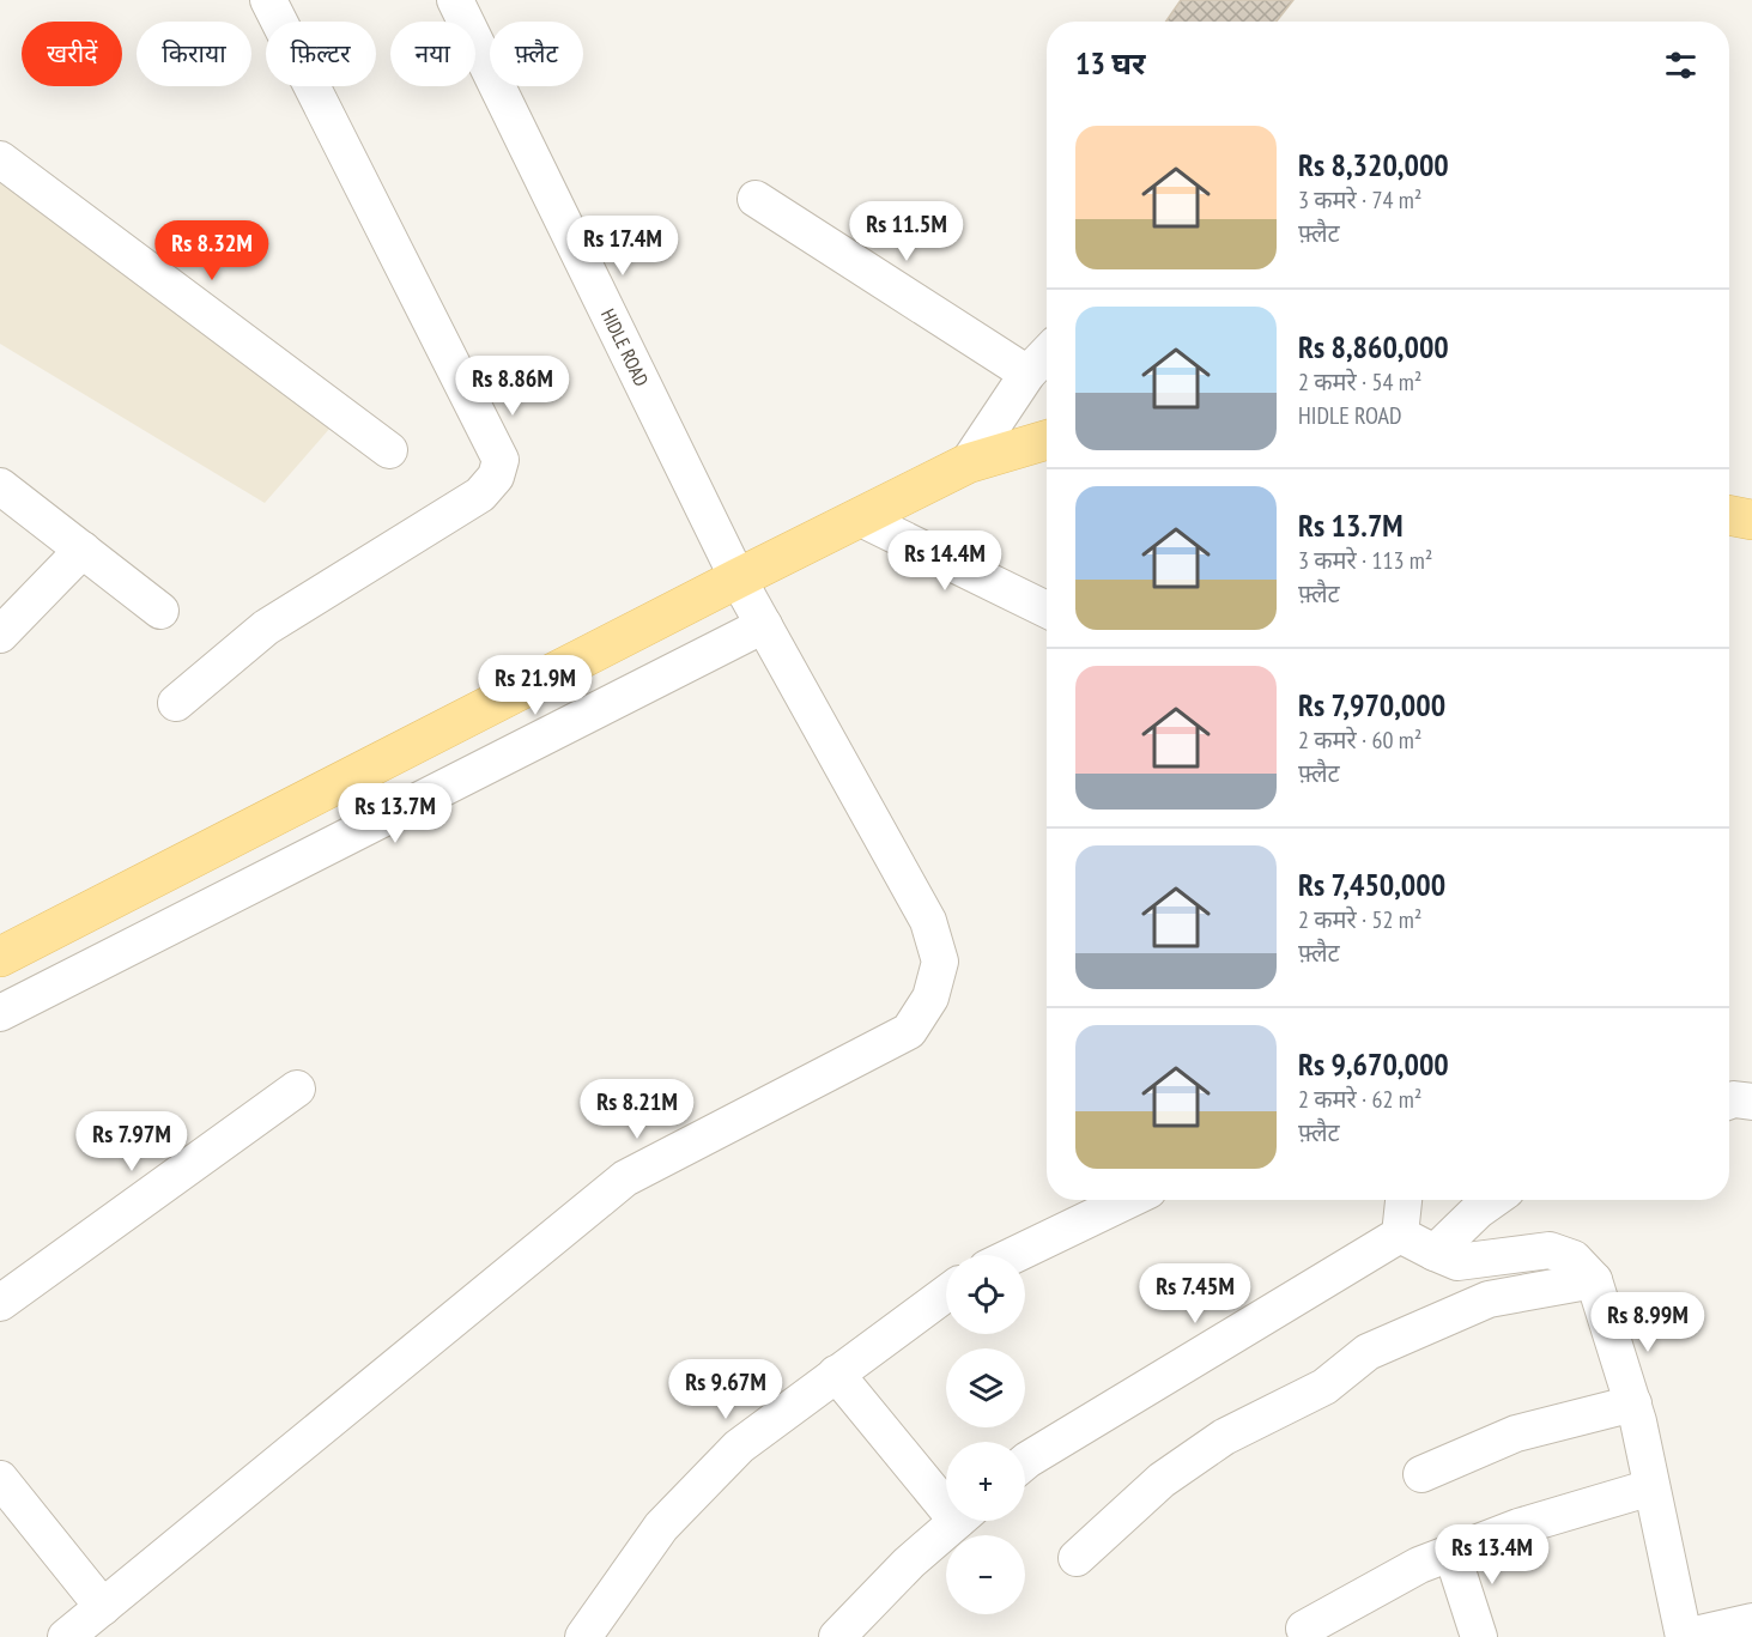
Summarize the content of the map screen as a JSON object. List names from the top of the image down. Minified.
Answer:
{"streets":{"street":["HIDLE ROAD"]},"page":{"chip":["खरीदें","किराया","फ़िल्टर","नया","फ़्लैट"],"heading":"13 घर","list":[{"name":"Rs 8,320,000","note":"3 कमरे · 74 m² · फ़्लैट"},{"name":"Rs 8,860,000","note":"2 कमरे · 54 m² · HIDLE ROAD"},{"name":"Rs 13.7M","note":"3 कमरे · 113 m² · फ़्लैट"},{"name":"Rs 7,970,000","note":"2 कमरे · 60 m² · फ़्लैट"},{"name":"Rs 7,450,000","note":"2 कमरे · 52 m² · फ़्लैट"},{"name":"Rs 9,670,000","note":"2 कमरे · 62 m² · फ़्लैट"}],"price":["Rs 11.5M","Rs 17.4M","Rs 8.32M","Rs 8.86M","Rs 14.4M","Rs 21.9M","Rs 13.7M","Rs 8.21M","Rs 7.97M","Rs 7.45M","Rs 8.99M","Rs 9.67M","Rs 13.4M"],"map_buttons":["+","−"]}}
